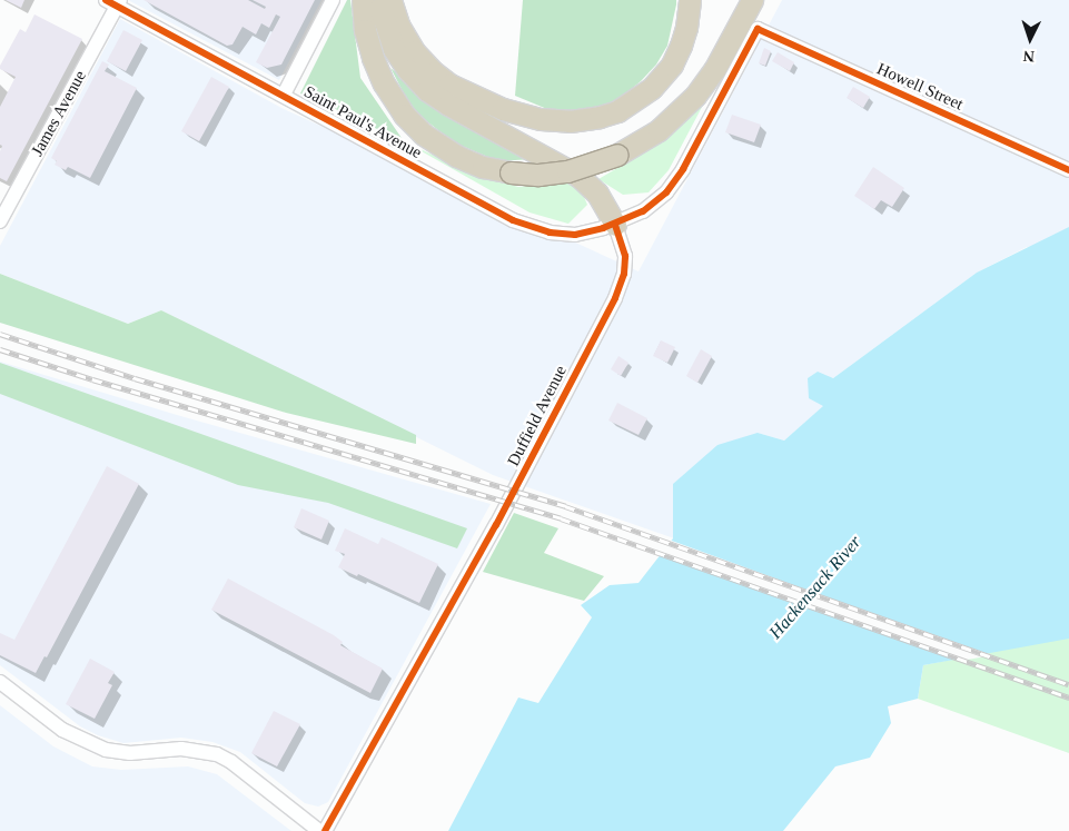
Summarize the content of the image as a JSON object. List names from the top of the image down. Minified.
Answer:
{"streets":{"street":["Howell Street","James Avenue","Saint Paul's Avenue","Duffield Avenue"]},"crossings":[["Howell Street","Saint Paul's Avenue"],["Howell Street","Duffield Avenue"],["James Avenue","Saint Paul's Avenue"],["Saint Paul's Avenue","Duffield Avenue"]],"water":["Hackensack River"],"north":"bottom"}
